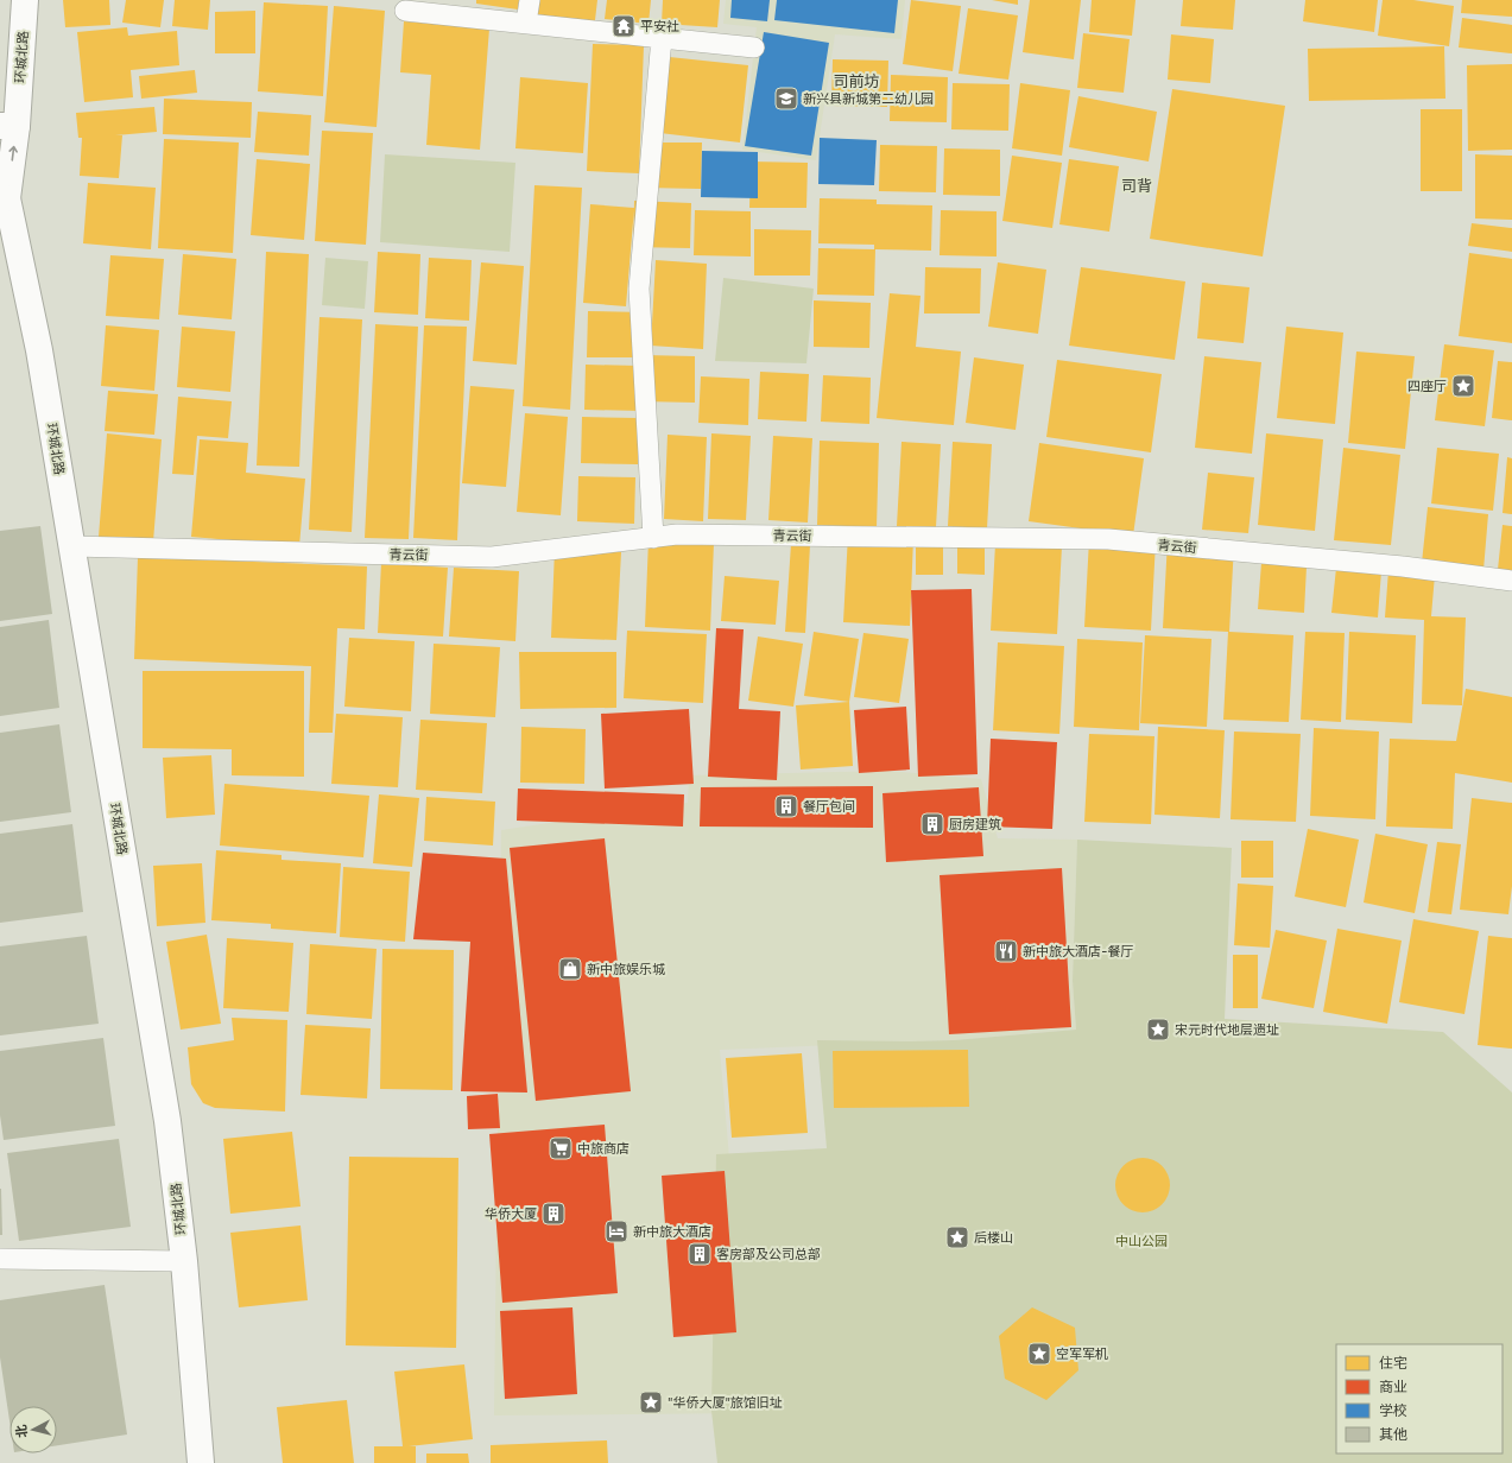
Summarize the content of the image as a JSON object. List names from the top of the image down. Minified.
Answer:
{"streets":{"street":["环城北路"],"lane":["青云街"]},"crossings":[["环城北路","青云街"]],"districts":["司前坊","司背"],"parks":["中山公园"],"places":{"temple":["平安社"],"school or university":["新兴县新城第二幼儿园"],"place":["四座厅","宋元时代地层遗址","后楼山","空军军机","\"华侨大厦\"旅馆旧址"],"building":["餐厅包间","厨房建筑","华侨大厦","客房部及公司总部"],"restaurant":["新中旅大酒店-餐厅"],"shop":["新中旅娱乐城"],"supermarket":["中旅商店"],"hotel":["新中旅大酒店"]},"legend":["住宅","商业","学校","其他"],"north":"left"}
